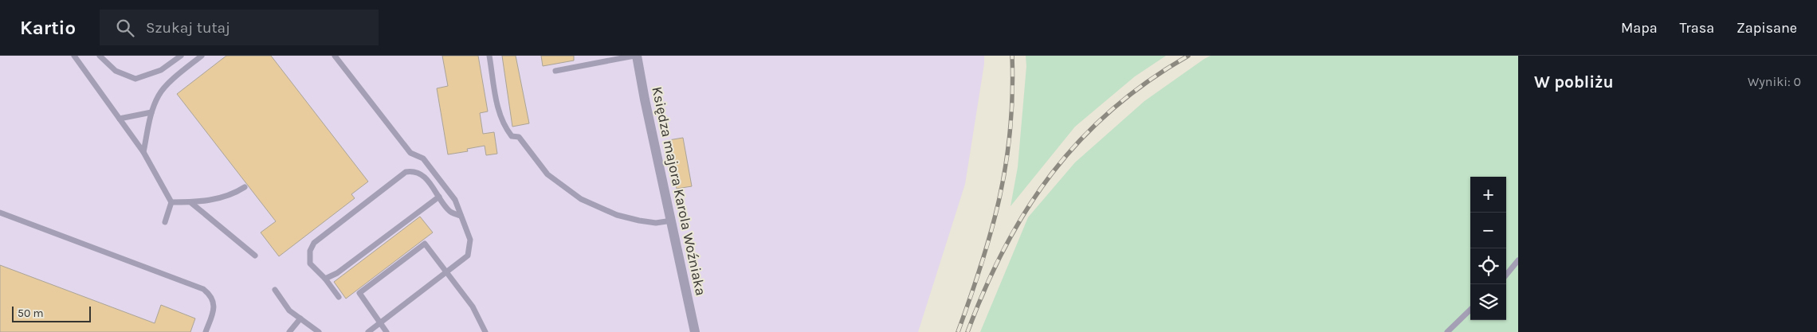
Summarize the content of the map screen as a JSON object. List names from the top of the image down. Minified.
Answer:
{"streets":{"street":["Księdza majora Karola Woźniaka"]},"scale_bar":"50 m","page":{"header":"Kartio","search":"Szukaj tutaj","nav":["Mapa","Trasa","Zapisane"],"heading":["W pobliżu","Wyniki: 0"],"map_buttons":["+","−"],"scale":"50 m"}}
